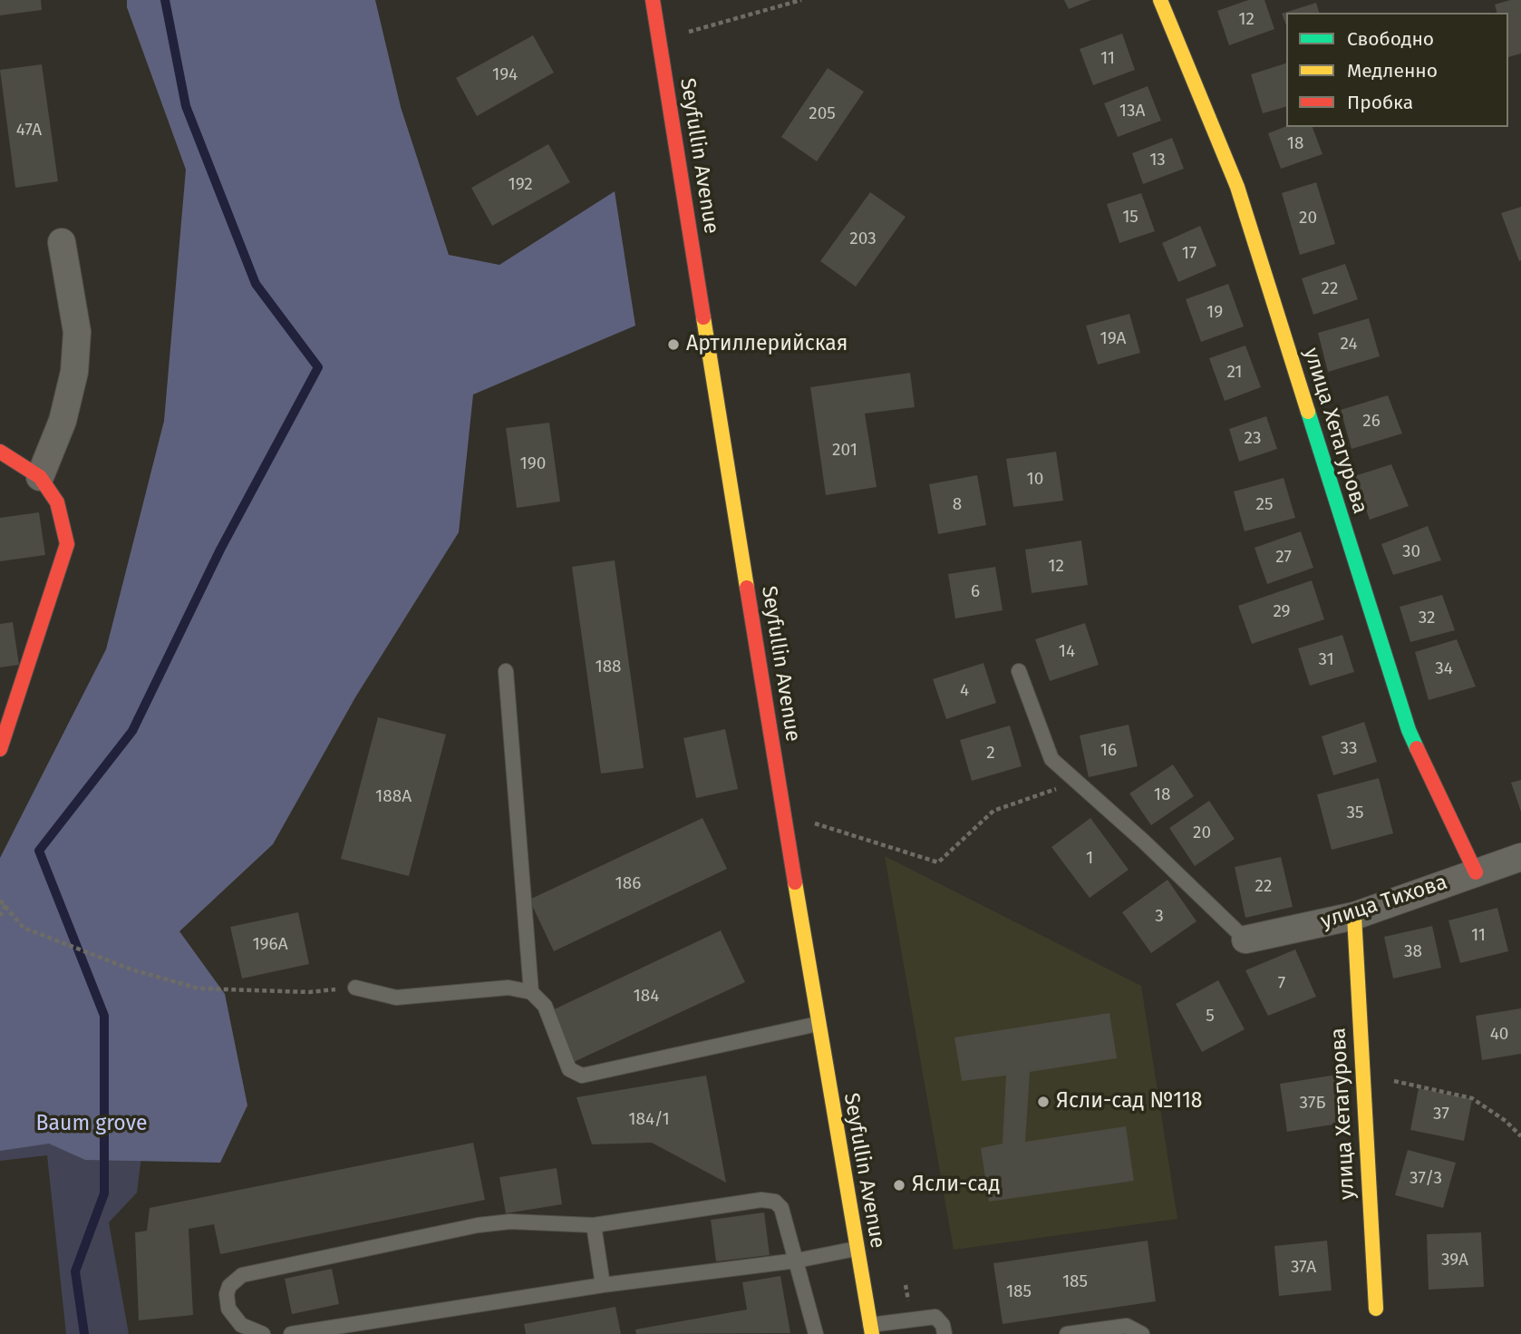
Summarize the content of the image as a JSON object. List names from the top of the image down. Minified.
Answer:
{"streets":{"street":["Seyfullin Avenue","улица Хетагурова","улица Тихова"]},"crossings":[["улица Хетагурова","улица Тихова"]],"parks":["Baum grove"],"places":["Артиллерийская","Ясли-сад №118","Ясли-сад"],"house_numbers":["12","11","194","13А","205","47А","18","13","192","15","20","203","17","22","19","19А","24","21","26","23","201","190","10","8","25","30","27","12","6","29","32","14","31","188","34","4","33","16","2","18","188А","35","20","1","186","22","3","11","196А","38","7","184","5","40","37Б","37","184/1","37/3","39А","37А","185","185"],"legend":["Свободно","Медленно","Пробка"]}
